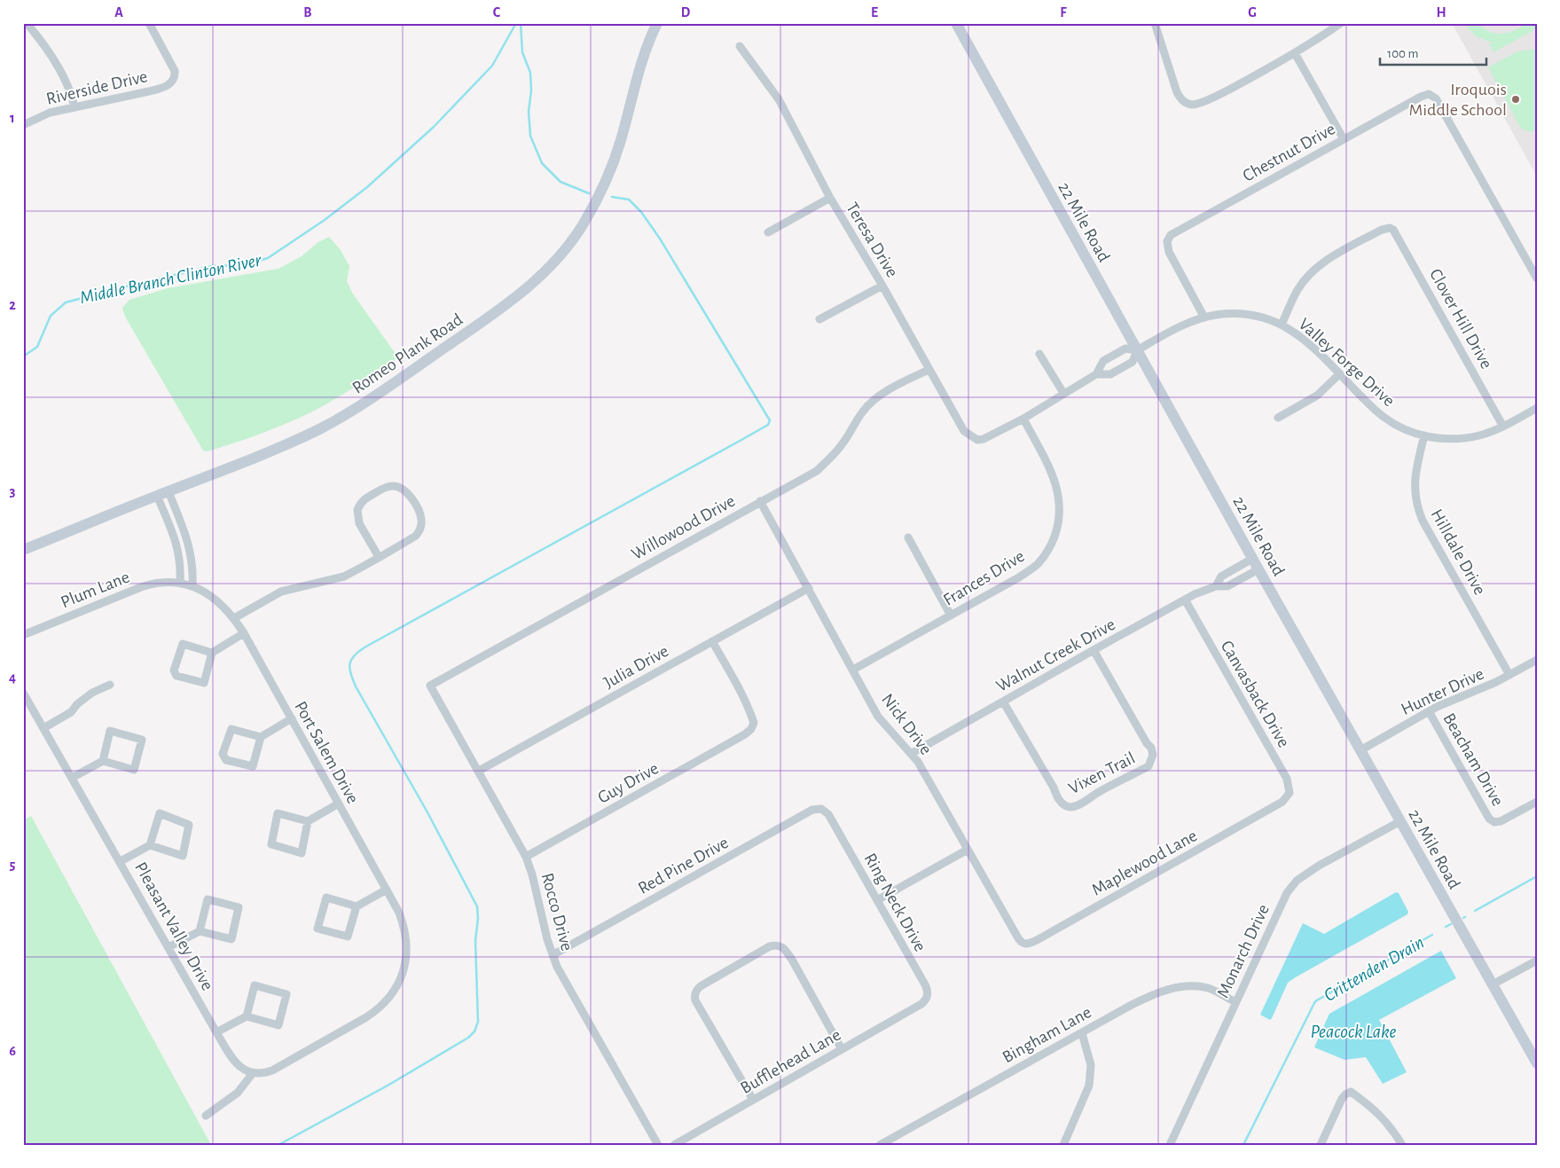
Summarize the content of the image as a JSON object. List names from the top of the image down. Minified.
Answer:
{"streets":{"street":["Riverside Drive","Chestnut Drive","22 Mile Road","Teresa Drive","Clover Hill Drive","Romeo Plank Road","Valley Forge Drive","Willowood Drive","Hilldale Drive","Frances Drive","Plum Lane","Walnut Creek Drive","Julia Drive","Hunter Drive","Canvasback Drive","Nick Drive","Port Salem Drive","Beacham Drive","Vixen Trail","Guy Drive","Maplewood Lane","Red Pine Drive","Ring Neck Drive","Rocco Drive","Pleasant Valley Drive","Monarch Drive","Bingham Lane","Bufflehead Lane"]},"crossings":[["Chestnut Drive","Valley Forge Drive"],["22 Mile Road","Valley Forge Drive"],["22 Mile Road","Walnut Creek Drive"],["22 Mile Road","Hunter Drive"],["22 Mile Road","Monarch Drive"],["Teresa Drive","Valley Forge Drive"],["Teresa Drive","Willowood Drive"],["Clover Hill Drive","Valley Forge Drive"],["Valley Forge Drive","Hilldale Drive"],["Valley Forge Drive","Frances Drive"],["Willowood Drive","Nick Drive"],["Willowood Drive","Rocco Drive"],["Hilldale Drive","Hunter Drive"],["Frances Drive","Nick Drive"],["Plum Lane","Port Salem Drive"],["Walnut Creek Drive","Canvasback Drive"],["Walnut Creek Drive","Nick Drive"],["Walnut Creek Drive","Vixen Trail"],["Julia Drive","Nick Drive"],["Julia Drive","Guy Drive"],["Julia Drive","Rocco Drive"],["Hunter Drive","Beacham Drive"],["Canvasback Drive","Maplewood Lane"],["Nick Drive","Maplewood Lane"],["Port Salem Drive","Pleasant Valley Drive"],["Guy Drive","Rocco Drive"],["Red Pine Drive","Ring Neck Drive"],["Red Pine Drive","Rocco Drive"],["Ring Neck Drive","Bufflehead Lane"],["Monarch Drive","Bingham Lane"]],"water":["Middle Branch Clinton River","Crittenden Drain","Peacock Lake"],"places":["Iroquois Middle School"],"scale_bar":"100 m","grid":{"columns":["A","B","C","D","E","F","G","H"],"rows":["1","2","3","4","5","6"]}}
